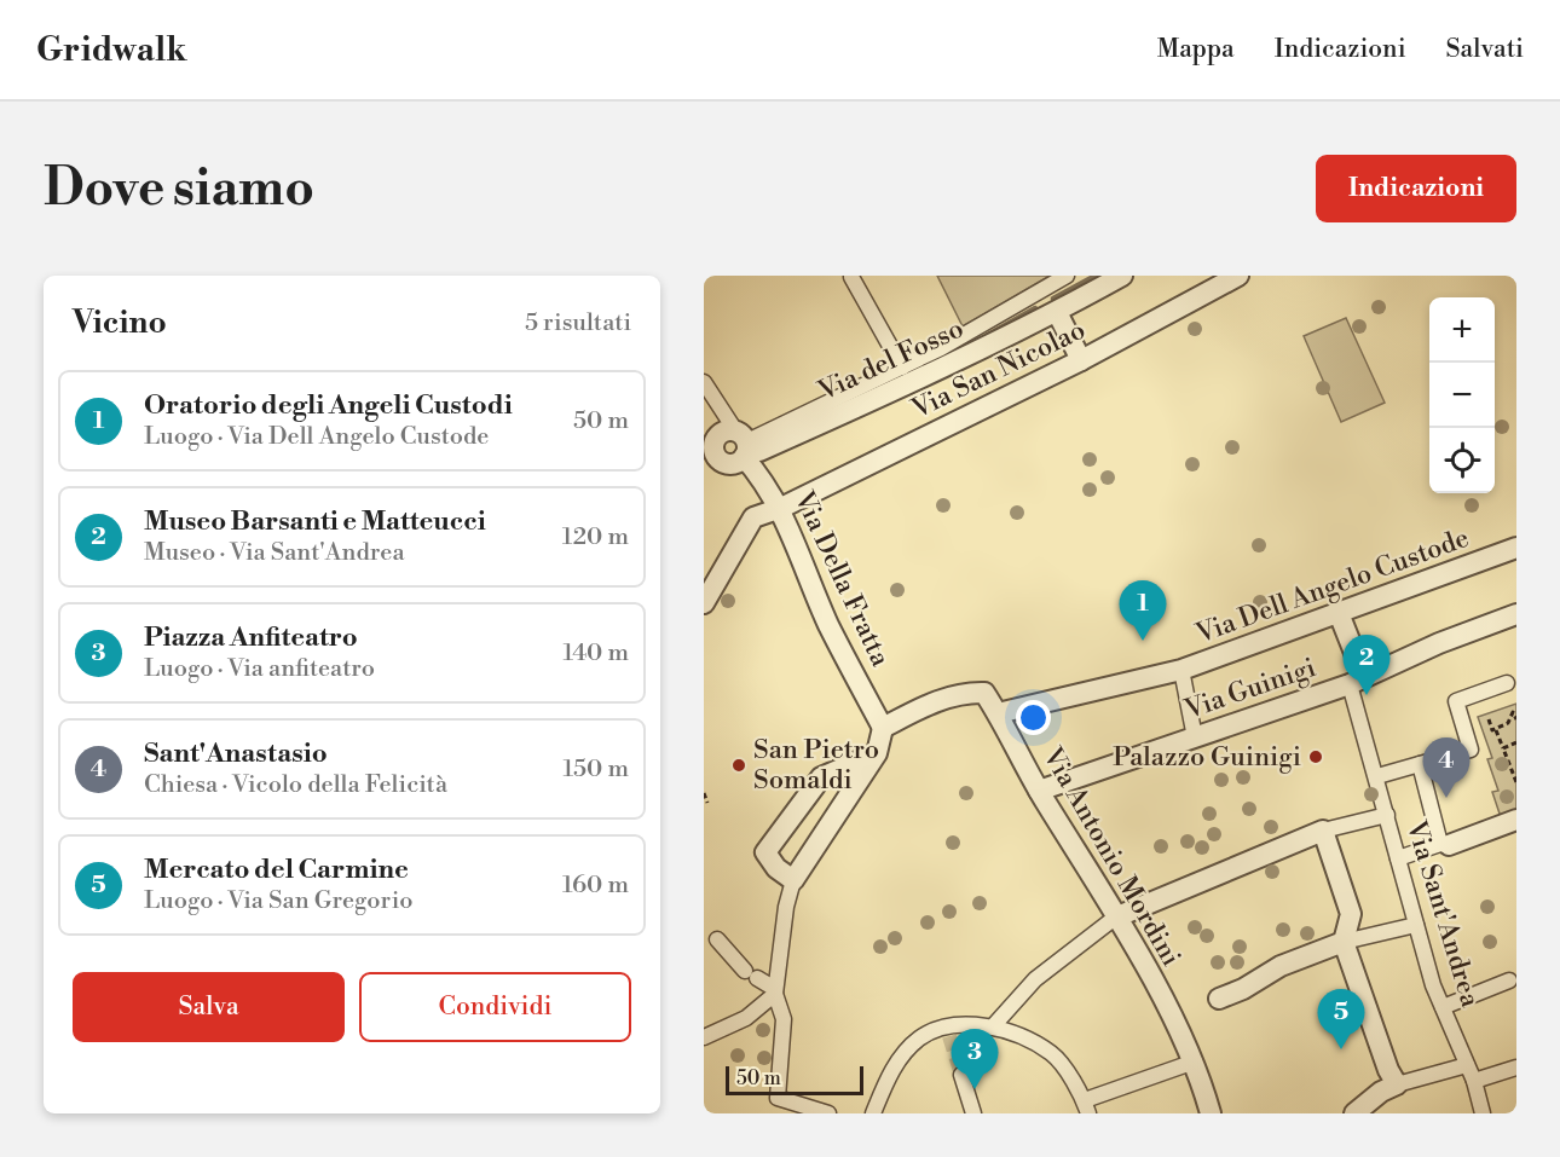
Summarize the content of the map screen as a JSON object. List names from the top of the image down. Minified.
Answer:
{"streets":{"street":["Via del Fosso","Via San Nicolao","Via Della Fratta","Via Dell Angelo Custode","Via Guinigi","Via Antonio Mordini","Via Sant'Andrea"]},"crossings":[["Via del Fosso","Via San Nicolao"],["Via del Fosso","Via Della Fratta"],["Via San Nicolao","Via Della Fratta"],["Via Della Fratta","Via Antonio Mordini"],["Via Dell Angelo Custode","Via Antonio Mordini"],["Via Guinigi","Via Antonio Mordini"],["Via Guinigi","Via Sant'Andrea"]],"places":["Palazzo Guinigi","San Pietro Somaldi"],"scale_bar":"50 m","page":{"header":"Gridwalk","nav":["Mappa","Indicazioni","Salvati"],"buttons":["Indicazioni",["Salva","Condividi"]],"title":"Dove siamo","heading":["Vicino","5 risultati"],"map_buttons":["+","−"],"list":[{"mark":"1","name":"Oratorio degli Angeli Custodi","note":"Luogo · Via Dell Angelo Custode","value":"50 m"},{"mark":"2","name":"Museo Barsanti e Matteucci","note":"Museo · Via Sant'Andrea","value":"120 m"},{"mark":"3","name":"Piazza Anfiteatro","note":"Luogo · Via anfiteatro","value":"140 m"},{"mark":"4","name":"Sant'Anastasio","note":"Chiesa · Vicolo della Felicità","value":"150 m"},{"mark":"5","name":"Mercato del Carmine","note":"Luogo · Via San Gregorio","value":"160 m"}],"pins":["1","2","4","5","3"],"scale":"50 m"}}
